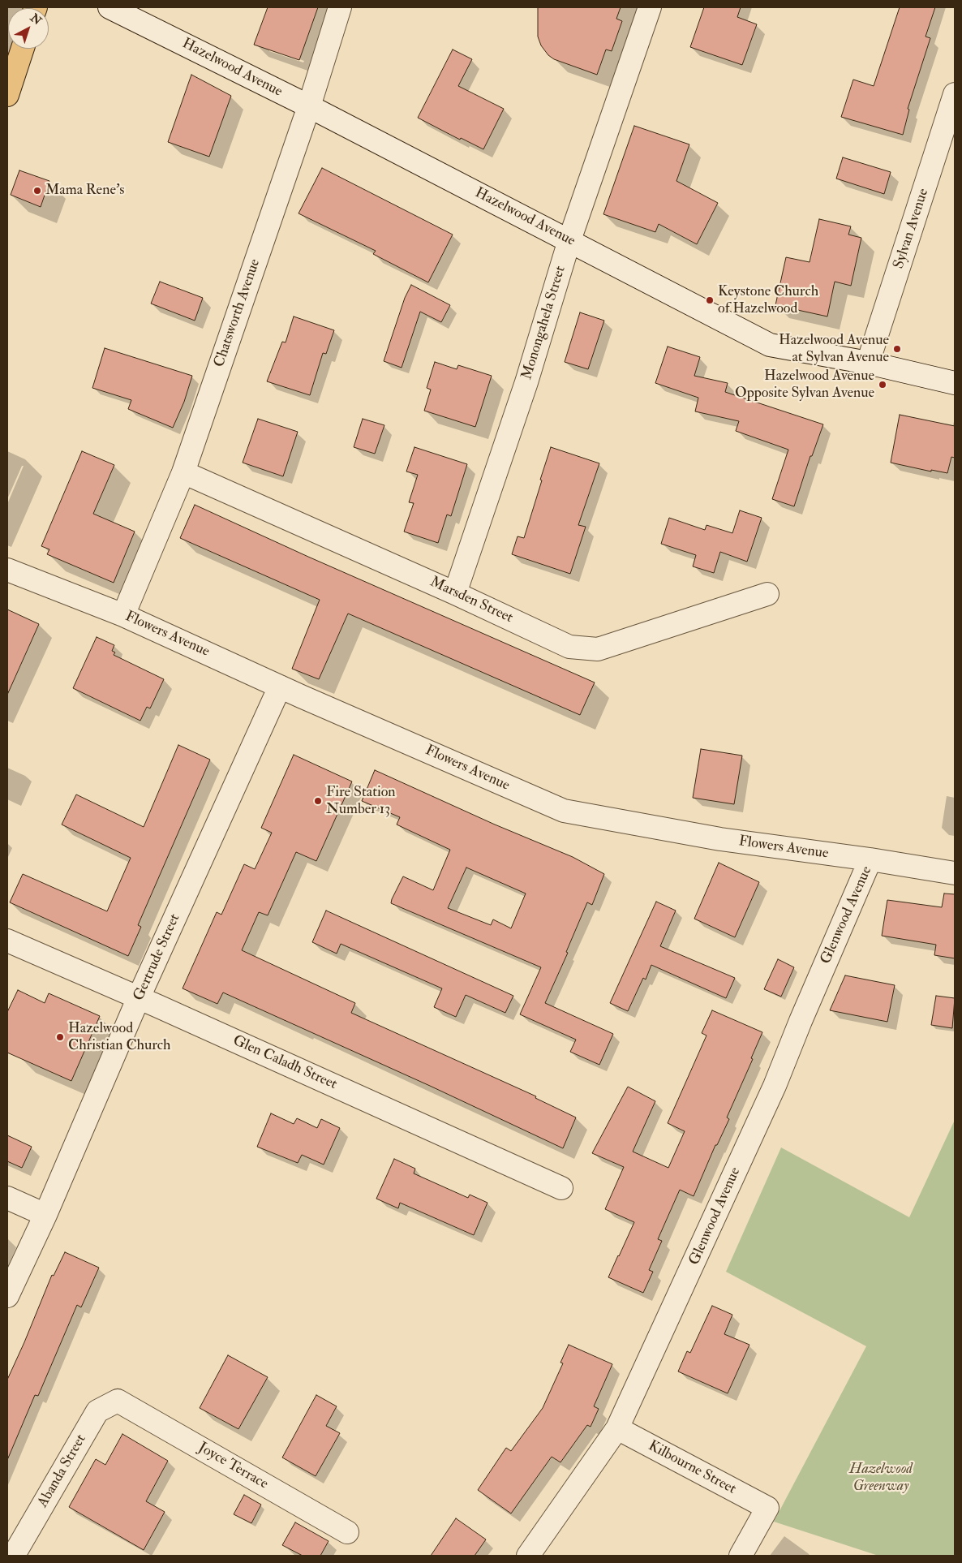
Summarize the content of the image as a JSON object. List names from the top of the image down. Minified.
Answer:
{"streets":{"street":["Hazelwood Avenue","Sylvan Avenue","Chatsworth Avenue","Monongahela Street","Marsden Street","Flowers Avenue","Glenwood Avenue","Gertrude Street","Glen Caladh Street","Joyce Terrace","Kilbourne Street","Abanda Street"]},"crossings":[["Hazelwood Avenue","Sylvan Avenue"],["Hazelwood Avenue","Chatsworth Avenue"],["Hazelwood Avenue","Monongahela Street"],["Chatsworth Avenue","Marsden Street"],["Chatsworth Avenue","Flowers Avenue"],["Monongahela Street","Marsden Street"],["Flowers Avenue","Glenwood Avenue"],["Flowers Avenue","Gertrude Street"],["Glenwood Avenue","Kilbourne Street"],["Gertrude Street","Glen Caladh Street"],["Joyce Terrace","Abanda Street"]],"parks":["Hazelwood Greenway"],"places":["Mama Rene's","Keystone Church of Hazelwood","Hazelwood Avenue at Sylvan Avenue","Hazelwood Avenue Opposite Sylvan Avenue","Fire Station Number 13","Hazelwood Christian Church"],"north":"top right"}
